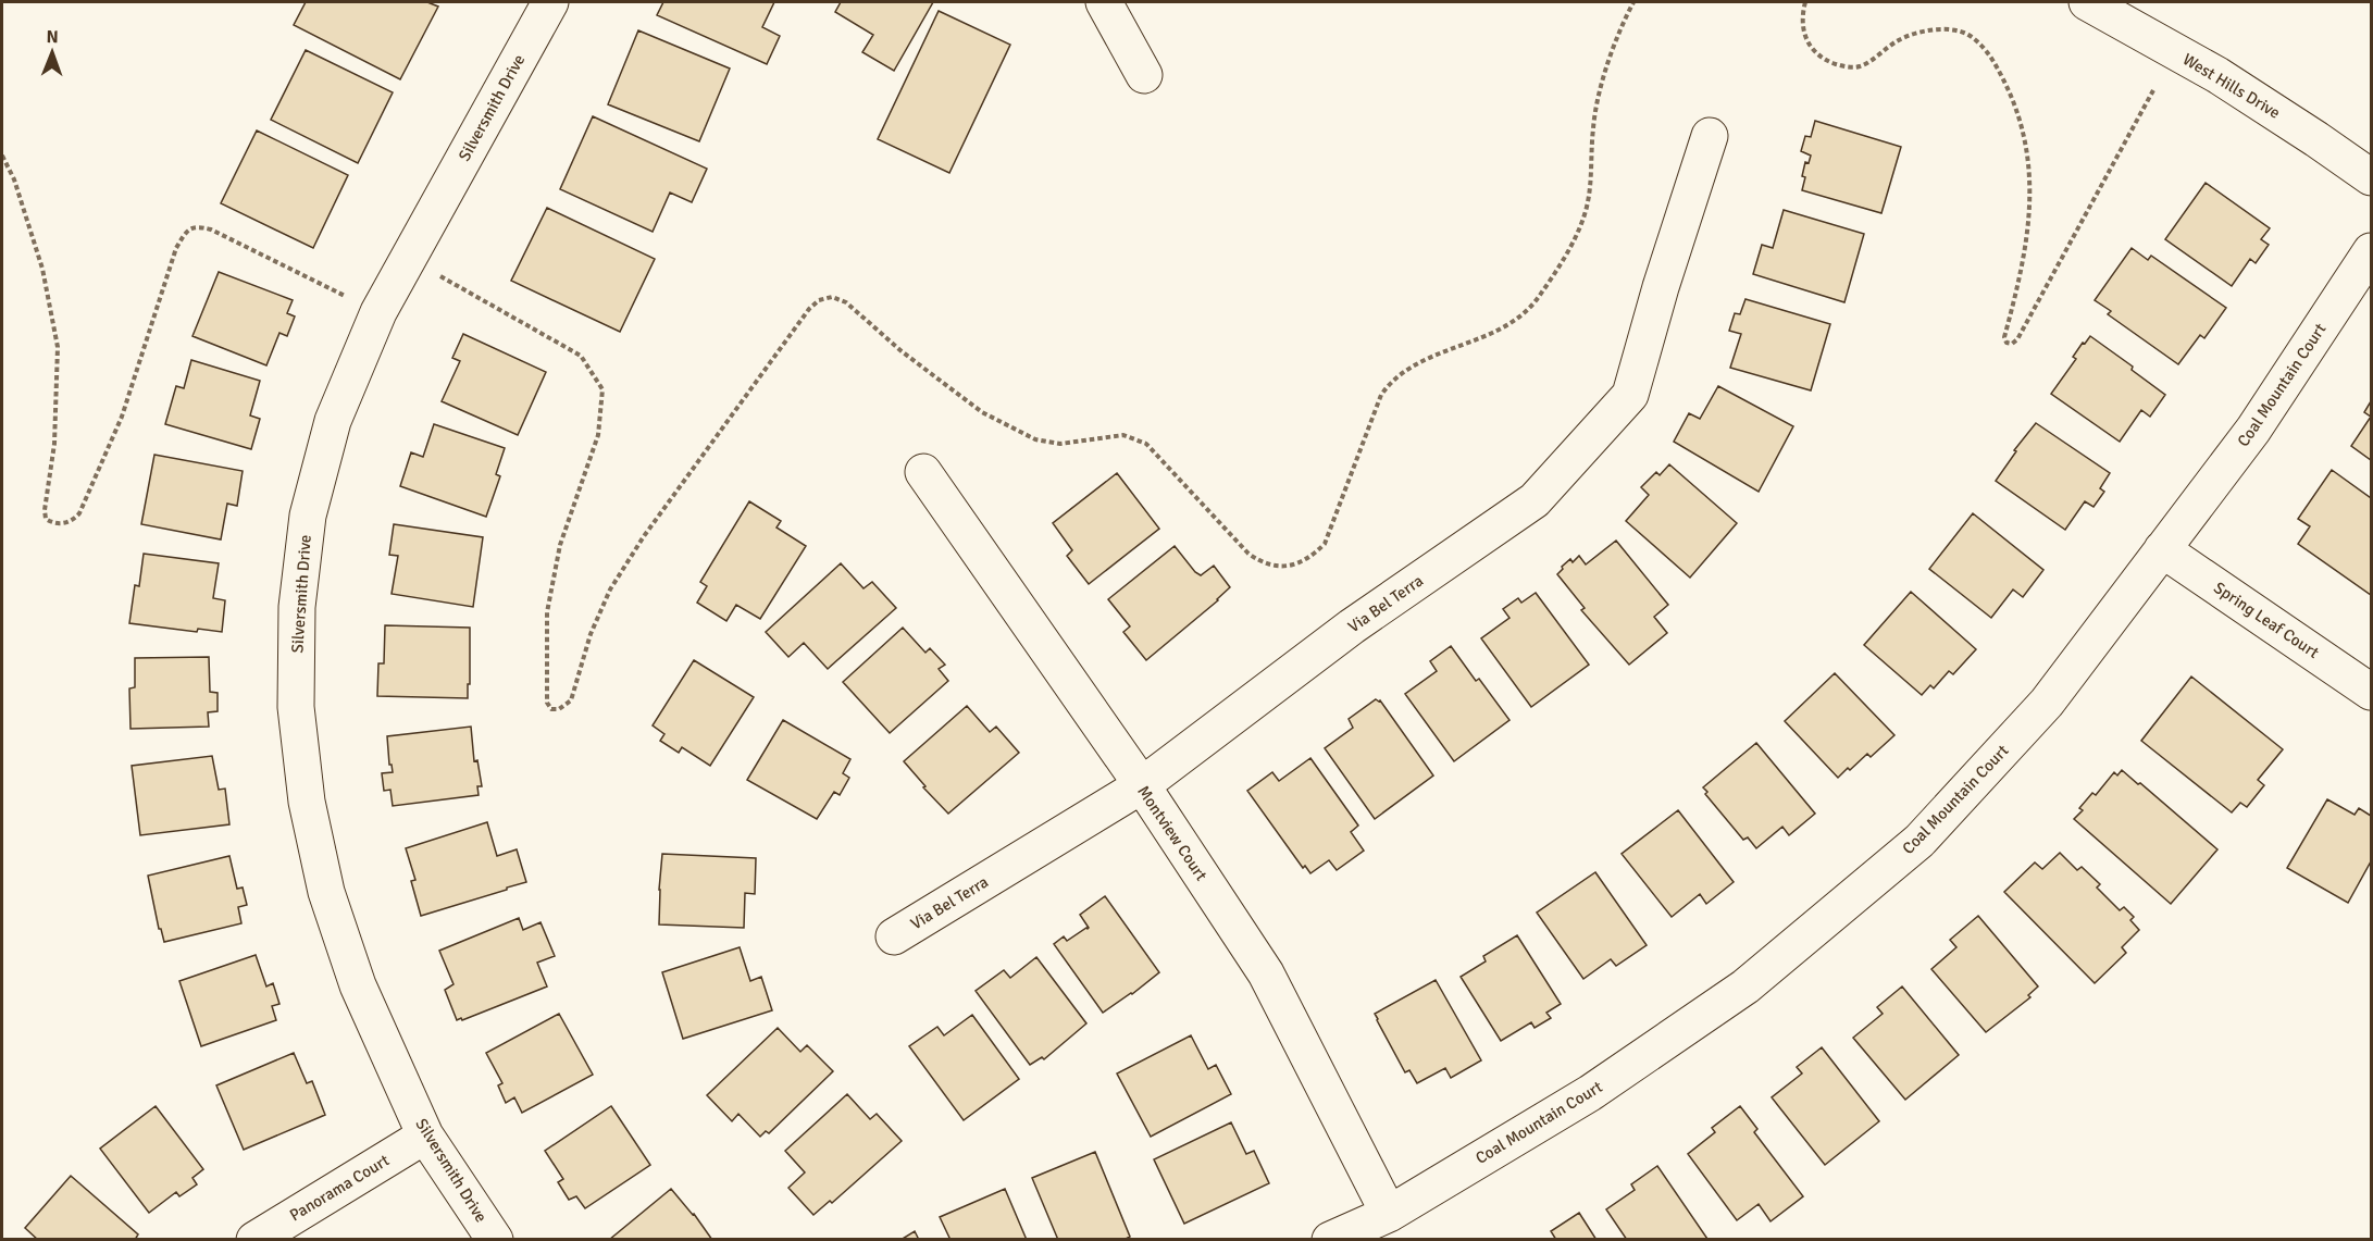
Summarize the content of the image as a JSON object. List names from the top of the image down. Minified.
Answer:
{"streets":{"street":["West Hills Drive","Silversmith Drive","Coal Mountain Court","Via Bel Terra","Spring Leaf Court","Montview Court","Panorama Court"]},"crossings":[["Silversmith Drive","Panorama Court"],["Coal Mountain Court","Spring Leaf Court"],["Coal Mountain Court","Montview Court"],["Via Bel Terra","Montview Court"]],"north":"top"}
